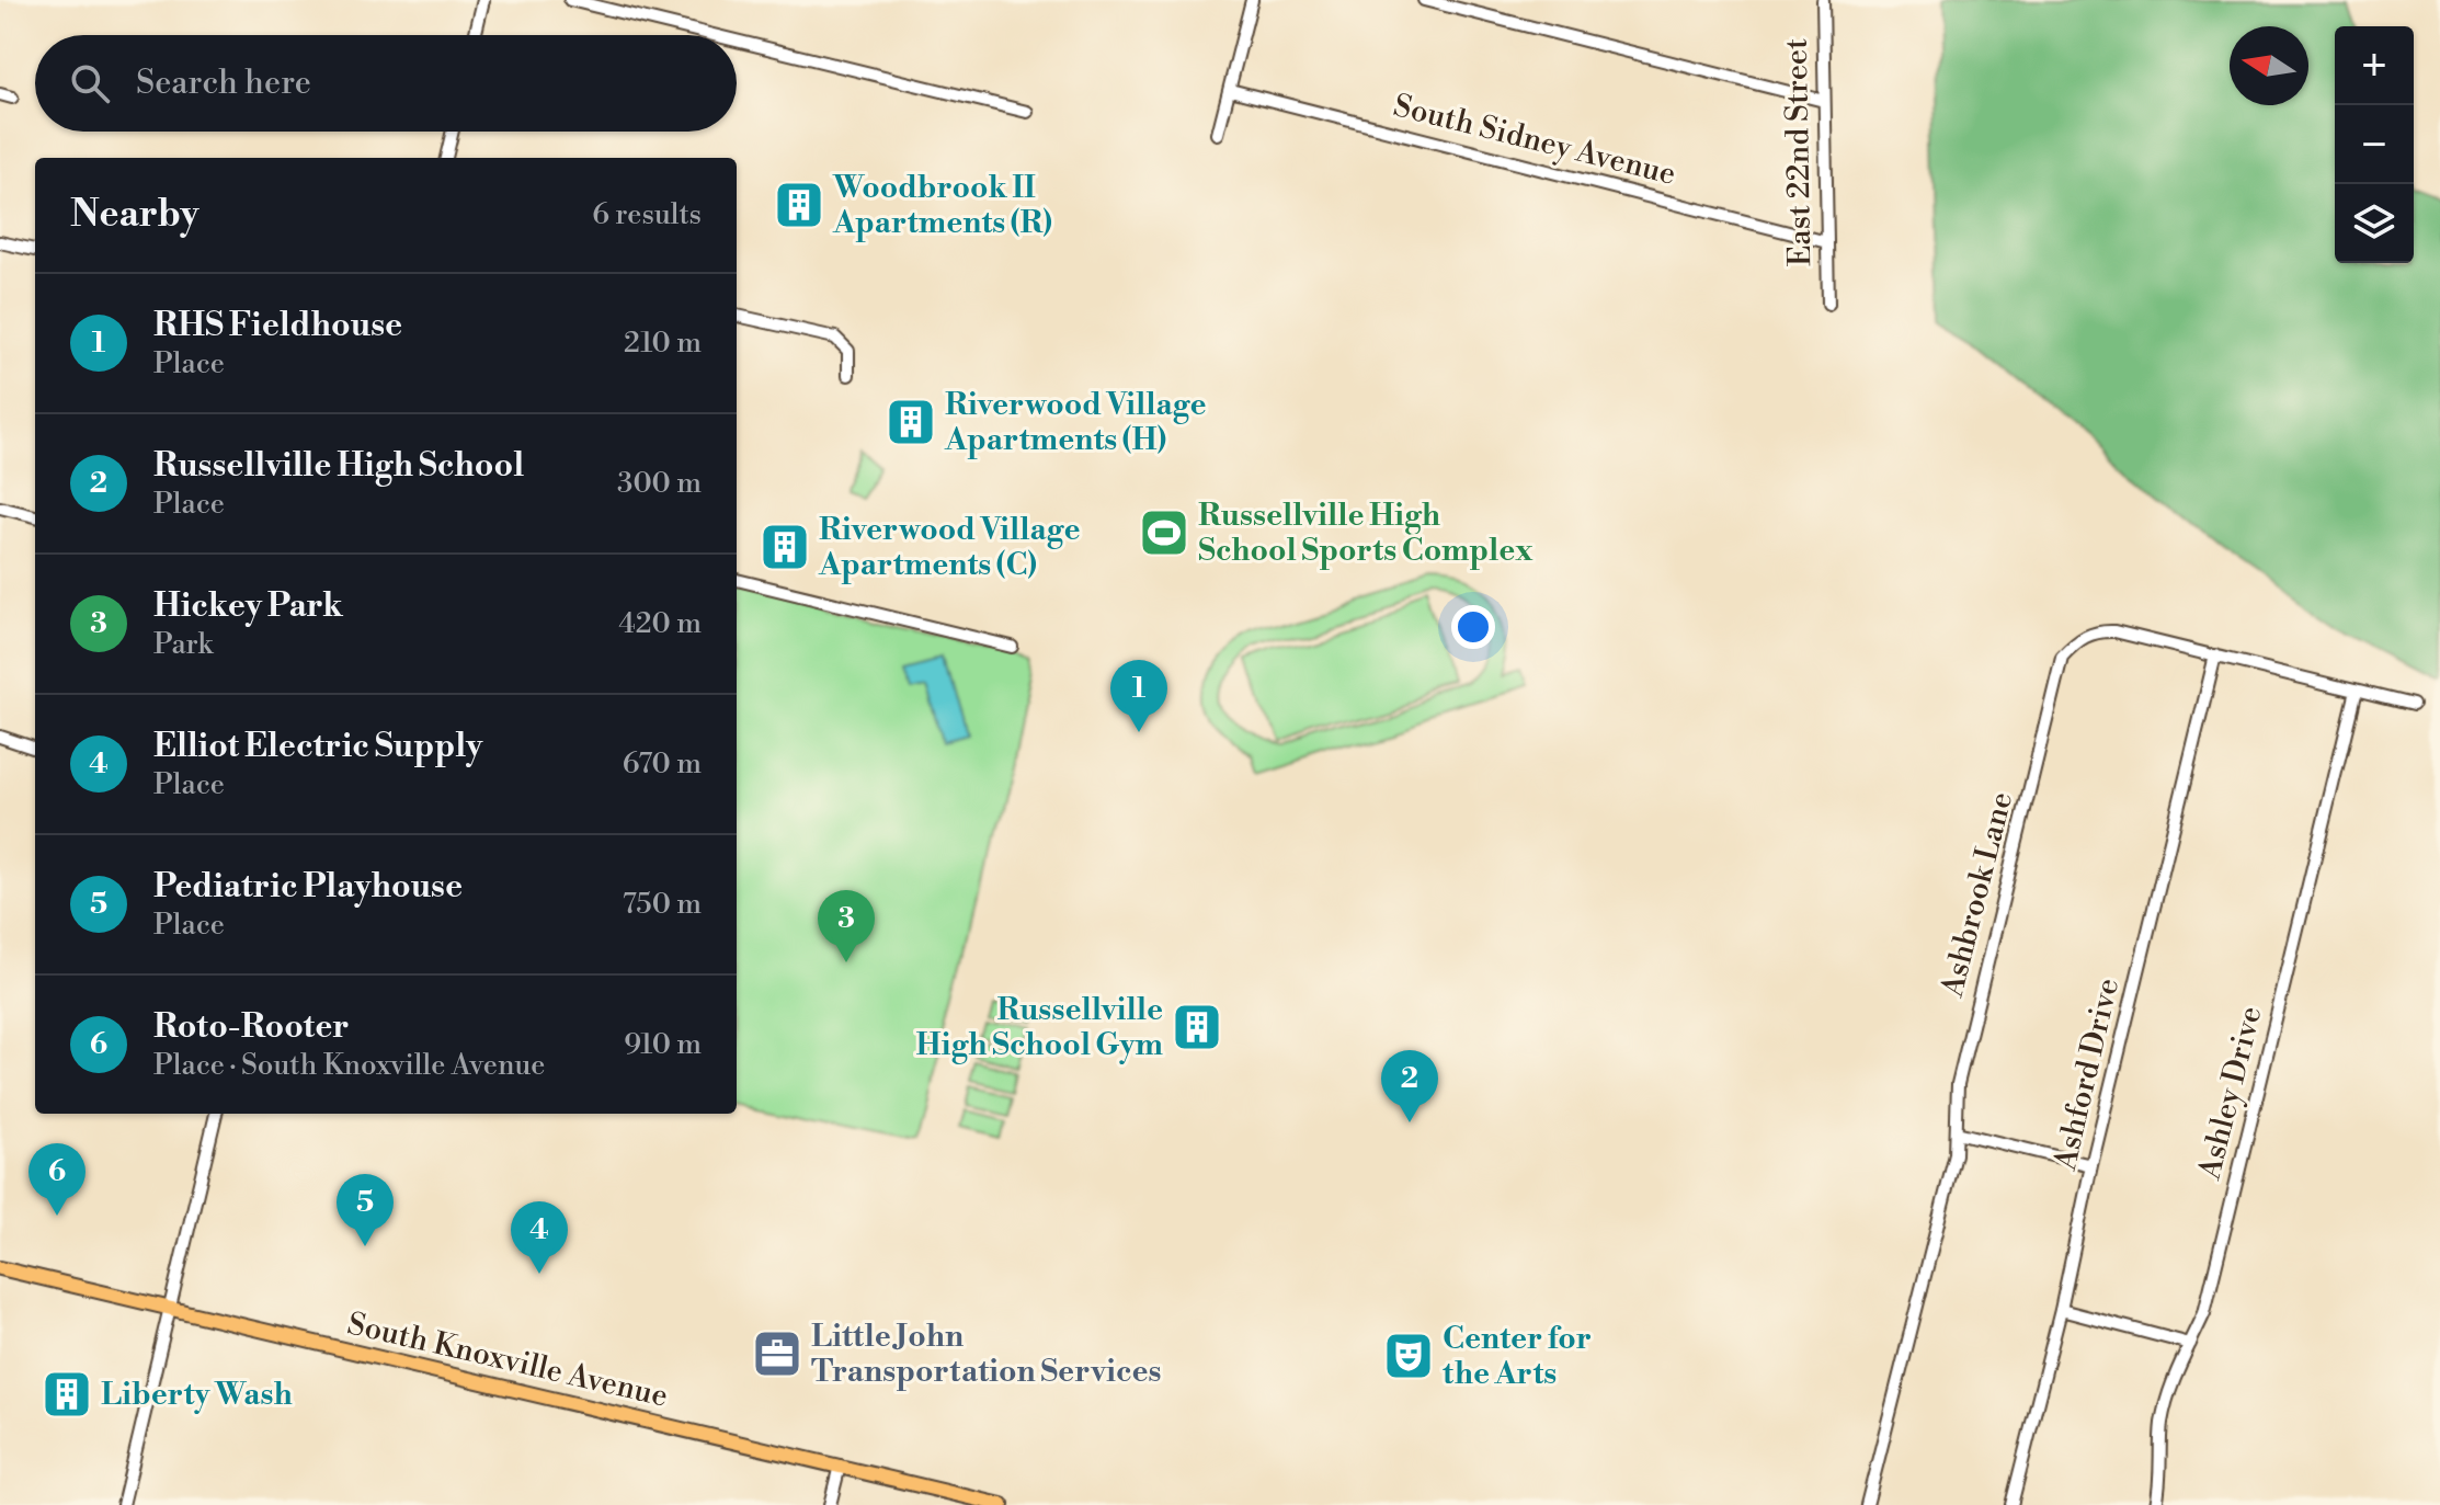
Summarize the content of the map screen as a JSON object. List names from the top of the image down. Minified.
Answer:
{"streets":{"main road":["South Knoxville Avenue"],"street":["South Sidney Avenue","East 22nd Street","Ashbrook Lane","Ashford Drive","Ashley Drive"]},"crossings":[["South Sidney Avenue","East 22nd Street"],["Ashbrook Lane","Ashford Drive"],["Ashbrook Lane","Ashley Drive"]],"places":{"building":["Woodbrook II Apartments (R)","Riverwood Village Apartments (H)","Riverwood Village Apartments (C)","Russellville High School Gym","Liberty Wash"],"sports":["Russellville High School Sports Complex"],"office":["Little John Transportation Services"],"theatre":["Center for the Arts"]},"north":"left","page":{"map_buttons":["+","−"],"search":"Search here","heading":["Nearby","6 results"],"list":[{"mark":"1","name":"RHS Fieldhouse","note":"Place","value":"210 m"},{"mark":"2","name":"Russellville High School","note":"Place","value":"300 m"},{"mark":"3","name":"Hickey Park","note":"Park","value":"420 m"},{"mark":"4","name":"Elliot Electric Supply","note":"Place","value":"670 m"},{"mark":"5","name":"Pediatric Playhouse","note":"Place","value":"750 m"},{"mark":"6","name":"Roto-Rooter","note":"Place · South Knoxville Avenue","value":"910 m"}],"pins":["1","3","2","6","5","4"]}}
